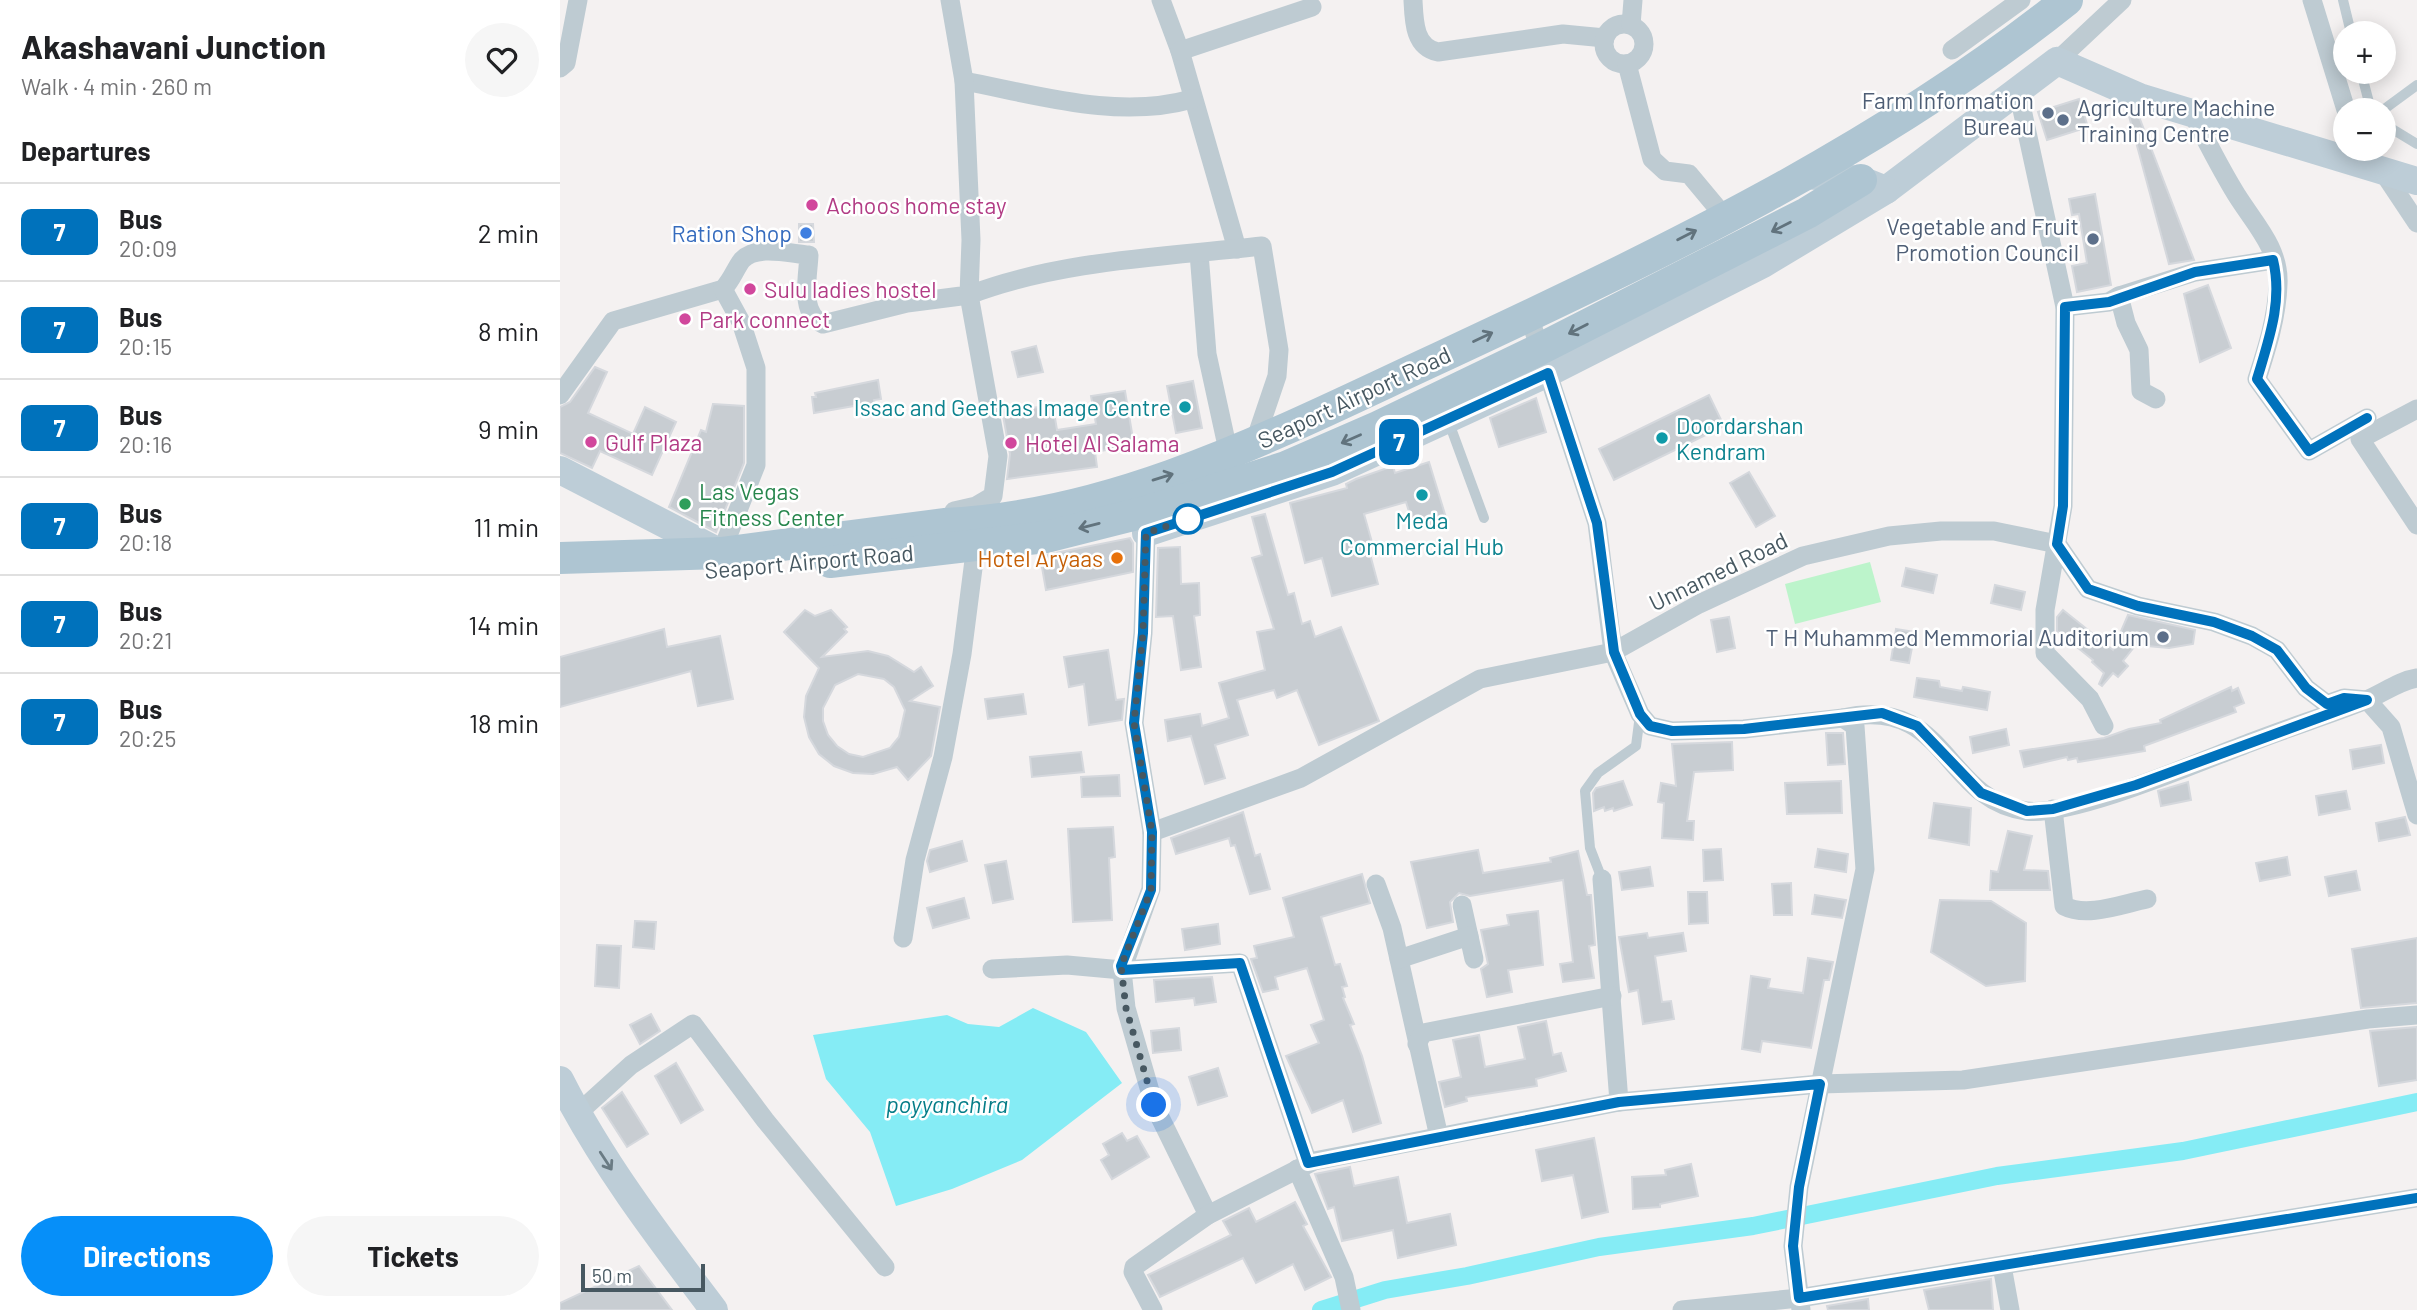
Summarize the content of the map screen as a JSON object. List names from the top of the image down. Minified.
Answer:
{"streets":{"main road":["Seaport Airport Road"],"street":["Unnamed Road"]},"water":["poyyanchira"],"places":["Farm Information Bureau","Agriculture Machine Training Centre","Achoos home stay","Ration Shop","Vegetable and Fruit Promotion Council","Sulu ladies hostel","Park connect","Issac and Geethas Image Centre","Doordarshan Kendram","Gulf Plaza","Hotel Al Salama","Meda Commercial Hub","Las Vegas Fitness Center","Hotel Aryaas","T H Muhammed Memmorial Auditorium"],"lines":["bus line 7"],"scale_bar":"50 m","page":{"heading":[["Akashavani Junction","Walk · 4 min · 260 m"],"Departures"],"on_map":"7","map_buttons":["+","−"],"list":[{"mark":"7","name":"Bus","note":"20:09","value":"2 min"},{"mark":"7","name":"Bus","note":"20:15","value":"8 min"},{"mark":"7","name":"Bus","note":"20:16","value":"9 min"},{"mark":"7","name":"Bus","note":"20:18","value":"11 min"},{"mark":"7","name":"Bus","note":"20:21","value":"14 min"},{"mark":"7","name":"Bus","note":"20:25","value":"18 min"}],"buttons":["Directions","Tickets"],"scale":"50 m"}}
